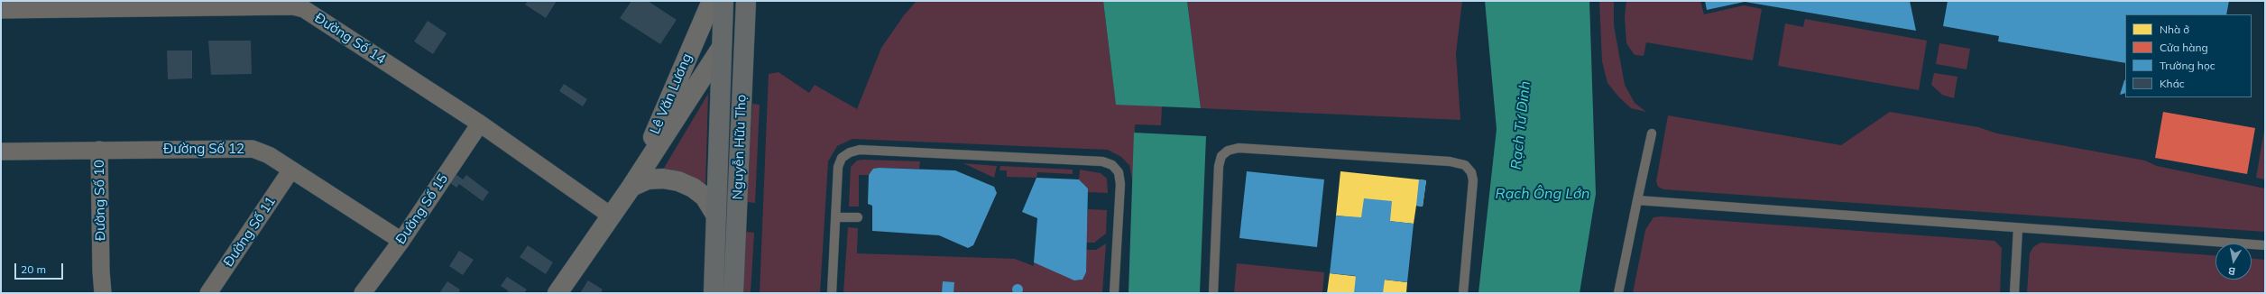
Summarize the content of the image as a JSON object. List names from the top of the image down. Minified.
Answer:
{"streets":{"main road":["Nguyễn Hữu Thọ"],"street":["Đường Số 14","Lê Văn Lương","Đường Số 12","Đường Số 10","Đường Số 15","Đường Số 11"]},"crossings":[["Đường Số 14","Lê Văn Lương"],["Đường Số 14","Đường Số 15"],["Lê Văn Lương","Nguyễn Hữu Thọ"],["Đường Số 12","Đường Số 10"],["Đường Số 12","Đường Số 15"],["Đường Số 12","Đường Số 11"]],"water":["Rạch Tư Dinh","Rạch Ông Lớn"],"legend":["Nhà ở","Cửa hàng","Trường học","Khác"],"scale_bar":"20 m","north":"bottom"}
